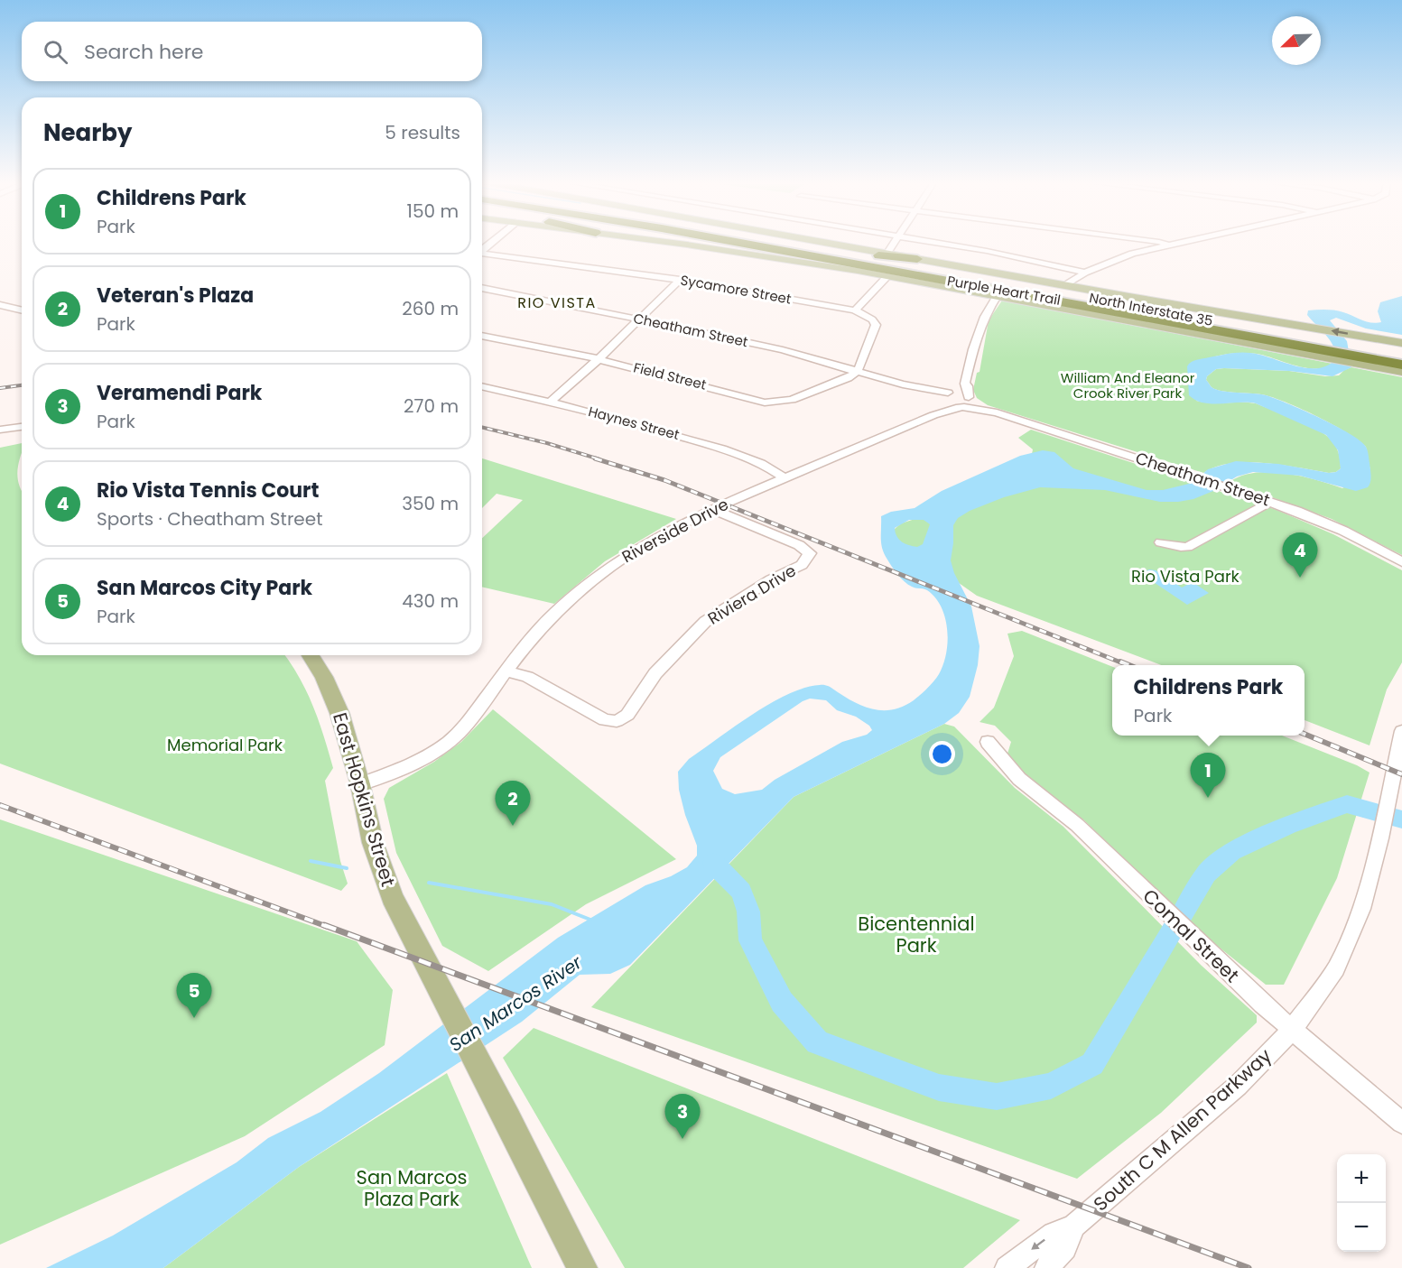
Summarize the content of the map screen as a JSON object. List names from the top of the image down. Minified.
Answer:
{"streets":{"highway":["Purple Heart Trail"],"main road":["North Interstate 35","East Hopkins Street"],"street":["Sycamore Street","Cheatham Street","Field Street","Haynes Street","Riverside Drive","Riviera Drive","Comal Street","South C M Allen Parkway"]},"crossings":[["Sycamore Street","Cheatham Street"],["Sycamore Street","Field Street"],["Purple Heart Trail","North Interstate 35"],["Cheatham Street","Field Street"],["Cheatham Street","Riverside Drive"],["Haynes Street","Riverside Drive"],["Riverside Drive","Riviera Drive"],["Riverside Drive","East Hopkins Street"],["Comal Street","South C M Allen Parkway"]],"districts":["RIO VISTA"],"water":["San Marcos River"],"parks":["William And Eleanor Crook River Park","Rio Vista Park","Memorial Park","Bicentennial Park","San Marcos Plaza Park"],"north":"bottom left","page":{"search":"Search here","heading":["Nearby","5 results"],"list":[{"mark":"1","name":"Childrens Park","note":"Park","value":"150 m"},{"mark":"2","name":"Veteran's Plaza","note":"Park","value":"260 m"},{"mark":"3","name":"Veramendi Park","note":"Park","value":"270 m"},{"mark":"4","name":"Rio Vista Tennis Court","note":"Sports · Cheatham Street","value":"350 m"},{"mark":"5","name":"San Marcos City Park","note":"Park","value":"430 m"}],"pins":["4","1","2","5","3"],"popup":["Childrens Park","Park"],"map_buttons":["+","−"]}}
